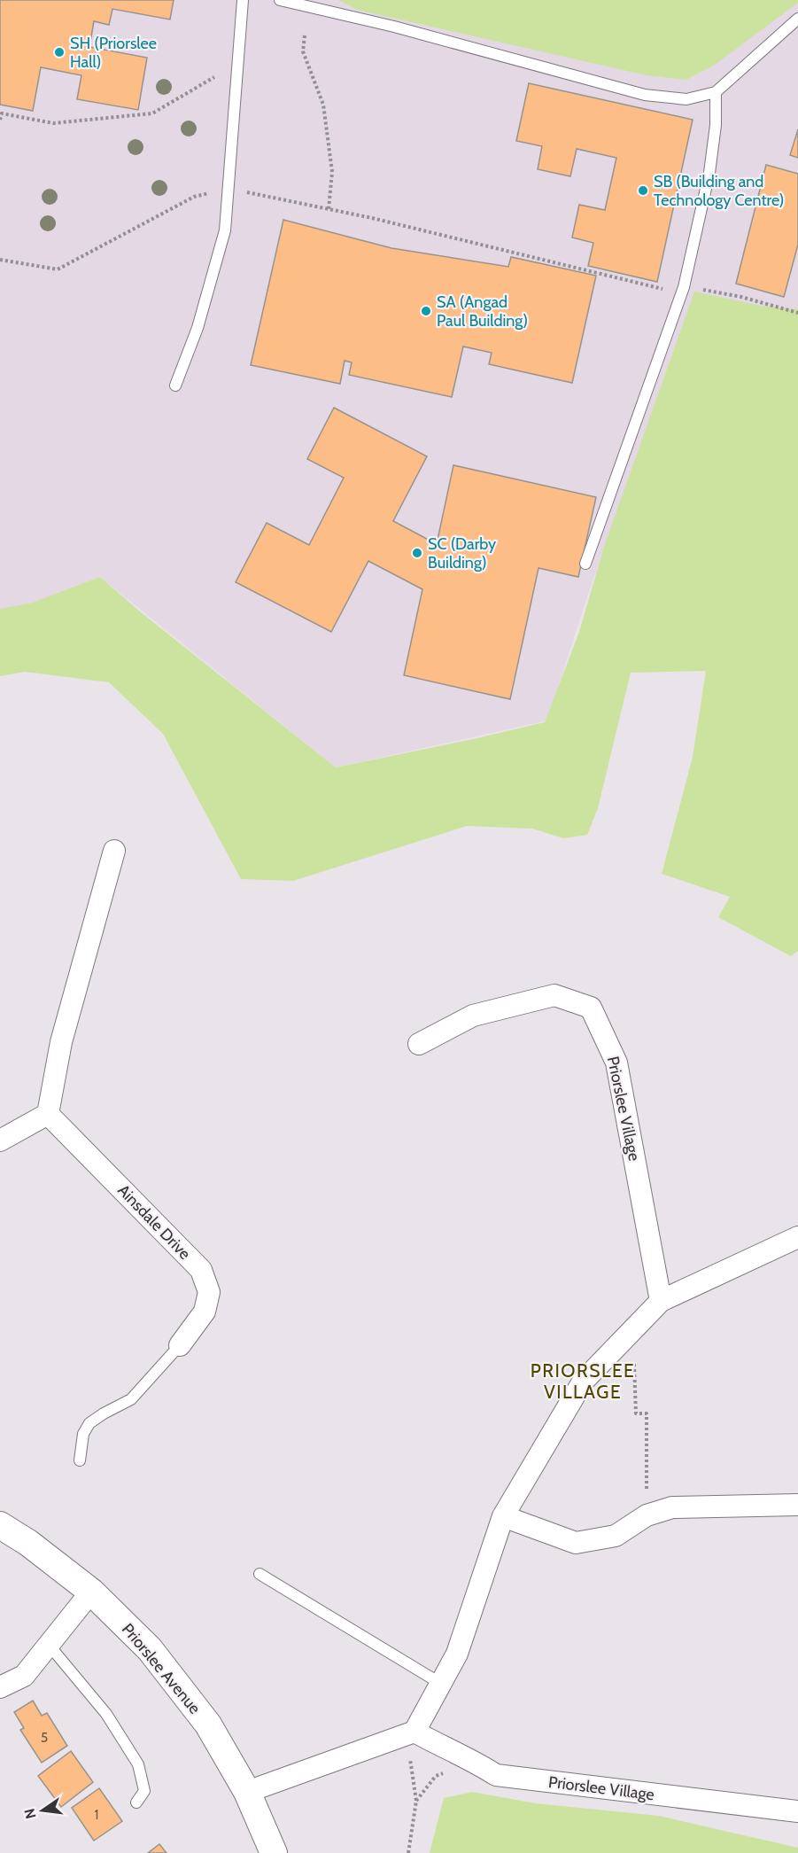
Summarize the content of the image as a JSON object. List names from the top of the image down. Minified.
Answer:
{"streets":{"street":["Priorslee Village","Ainsdale Drive","Priorslee Avenue"]},"districts":["PRIORSLEE VILLAGE"],"places":["SH (Priorslee Hall)","SB (Building and Technology Centre)","SA (Angad Paul Building)","SC (Darby Building)"],"house_numbers":["5","1"],"north":"left"}
